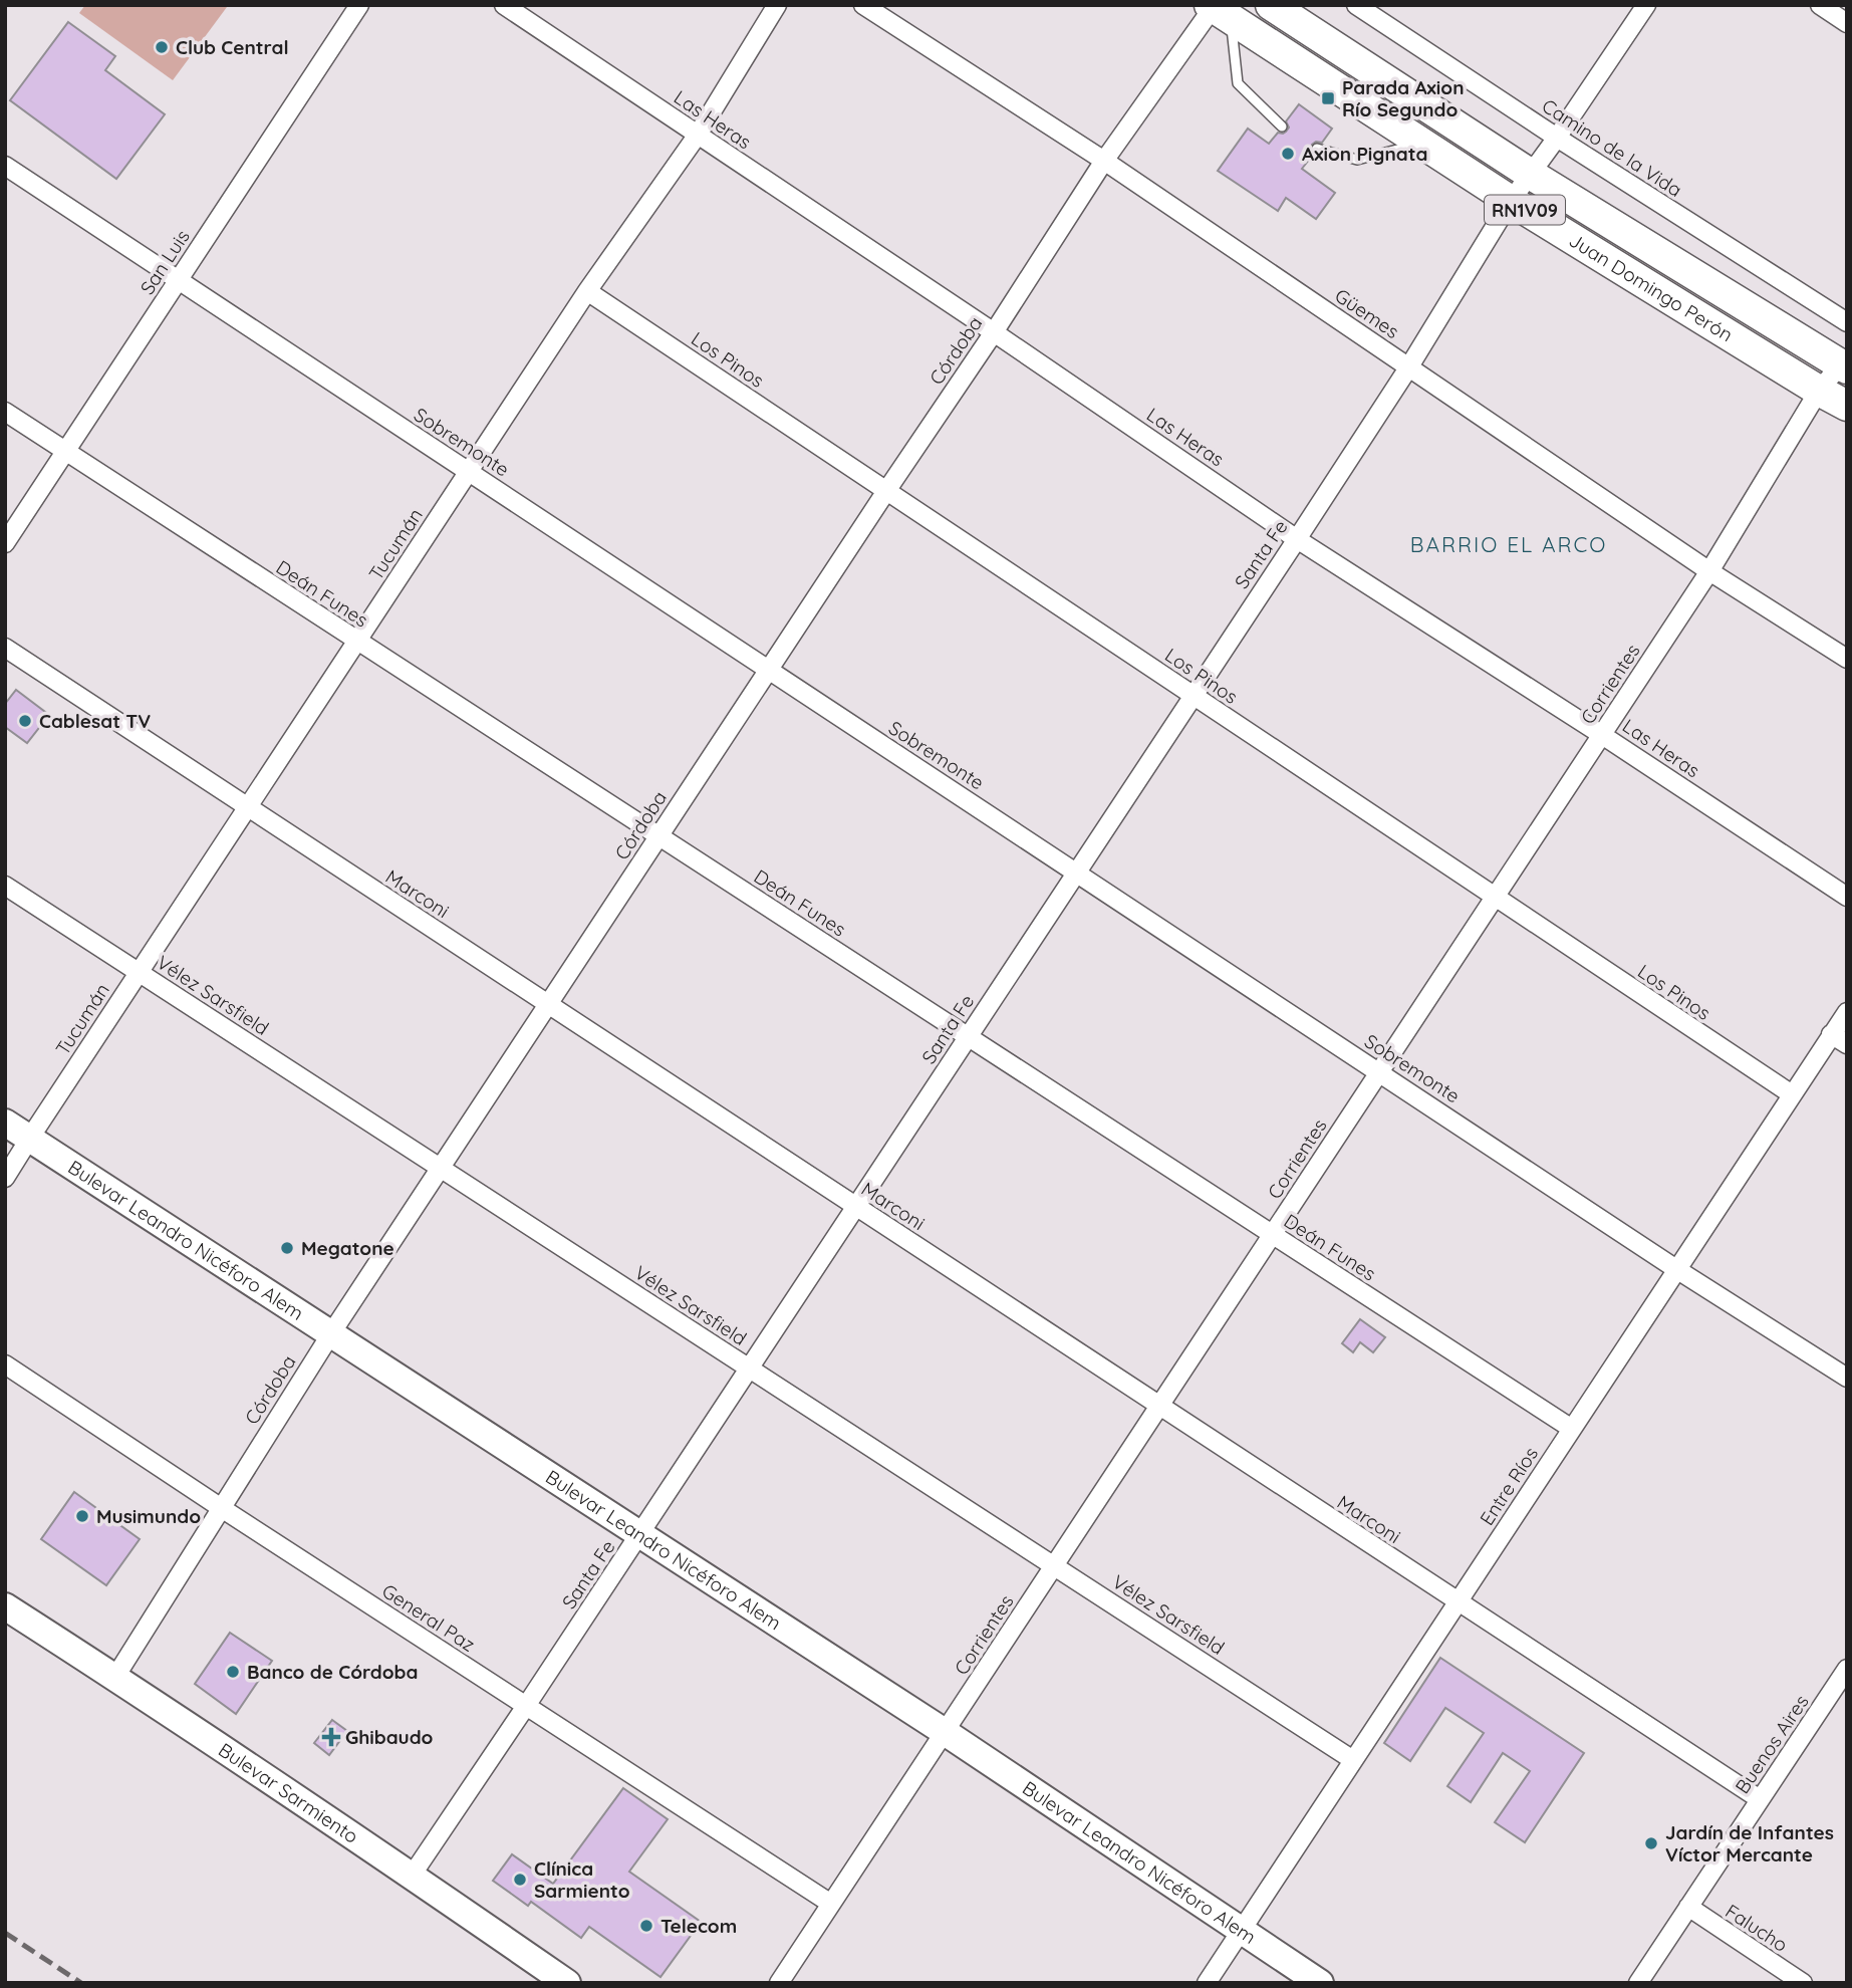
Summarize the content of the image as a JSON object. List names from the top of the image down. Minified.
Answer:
{"streets":{"main road":["RN1V09","Juan Domingo Perón"],"street":["Las Heras","Camino de la Vida","San Luis","Güemes","Córdoba","Los Pinos","Sobremonte","Tucumán","Santa Fe","Deán Funes","Corrientes","Marconi","Vélez Sarsfield","Bulevar Leandro Nicéforo Alem","Entre Ríos","General Paz","Buenos Aires","Bulevar Sarmiento","Falucho"]},"crossings":[["Las Heras","Córdoba"],["Las Heras","Tucumán"],["Las Heras","Santa Fe"],["Las Heras","Corrientes"],["Camino de la Vida","Santa Fe"],["San Luis","Sobremonte"],["San Luis","Deán Funes"],["Juan Domingo Perón","Córdoba"],["Juan Domingo Perón","Santa Fe"],["Juan Domingo Perón","Corrientes"],["Güemes","Córdoba"],["Güemes","Santa Fe"],["Güemes","Corrientes"],["Córdoba","Los Pinos"],["Córdoba","Sobremonte"],["Córdoba","Deán Funes"],["Córdoba","Marconi"],["Córdoba","Vélez Sarsfield"],["Córdoba","Bulevar Leandro Nicéforo Alem"],["Córdoba","General Paz"],["Córdoba","Bulevar Sarmiento"],["Los Pinos","Tucumán"],["Los Pinos","Santa Fe"],["Los Pinos","Corrientes"],["Los Pinos","Entre Ríos"],["Sobremonte","Tucumán"],["Sobremonte","Santa Fe"],["Sobremonte","Corrientes"],["Sobremonte","Entre Ríos"],["Tucumán","Deán Funes"],["Tucumán","Marconi"],["Tucumán","Vélez Sarsfield"],["Tucumán","Bulevar Leandro Nicéforo Alem"],["Santa Fe","Deán Funes"],["Santa Fe","Marconi"],["Santa Fe","Vélez Sarsfield"],["Santa Fe","Bulevar Leandro Nicéforo Alem"],["Santa Fe","General Paz"],["Santa Fe","Bulevar Sarmiento"],["Deán Funes","Corrientes"],["Deán Funes","Entre Ríos"],["Corrientes","Marconi"],["Corrientes","Vélez Sarsfield"],["Corrientes","Bulevar Leandro Nicéforo Alem"],["Corrientes","General Paz"],["Marconi","Entre Ríos"],["Marconi","Buenos Aires"],["Vélez Sarsfield","Entre Ríos"],["Bulevar Leandro Nicéforo Alem","Entre Ríos"],["Buenos Aires","Falucho"]],"districts":["BARRIO EL ARCO"],"places":{"other":["Club Central","Axion Pignata","Cablesat TV","Megatone","Musimundo","Banco de Córdoba","Jardín de Infantes Víctor Mercante","Clínica Sarmiento","Telecom"],"transit":["Parada Axion Río Segundo"],"health":["Ghibaudo"]}}
